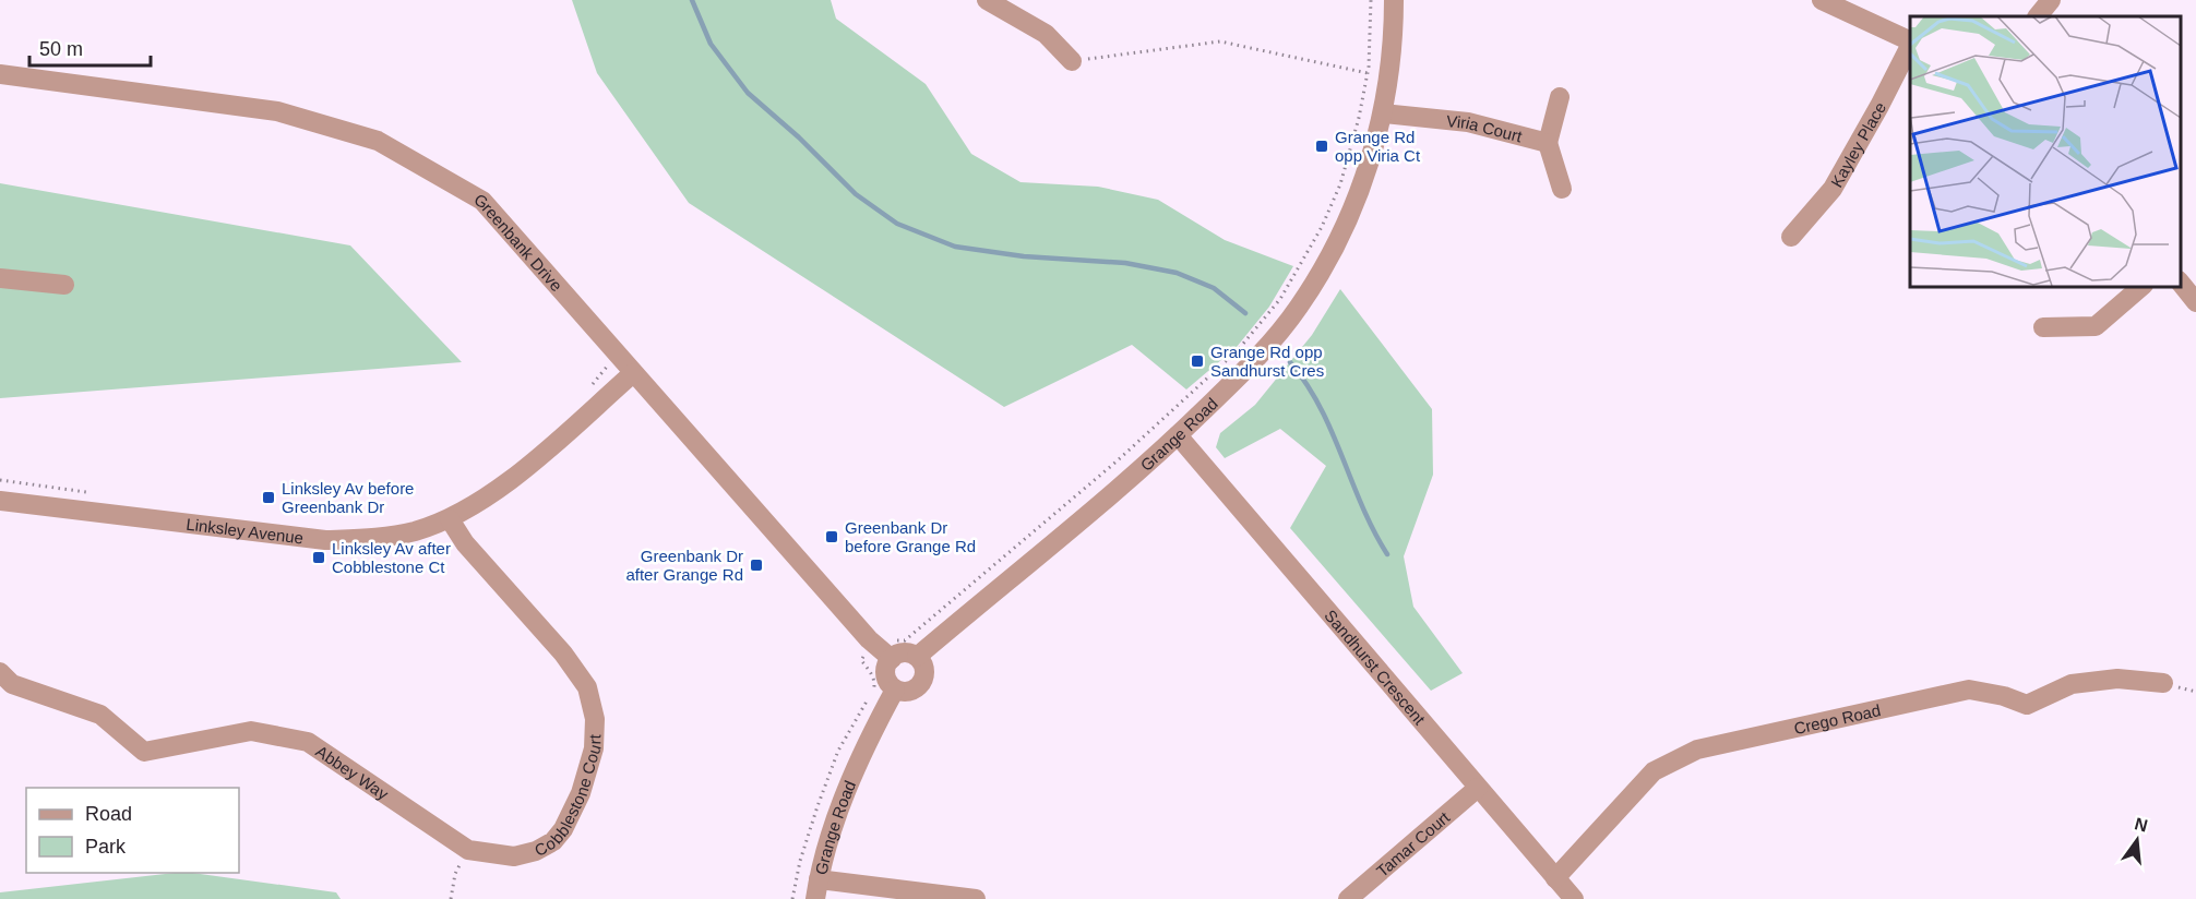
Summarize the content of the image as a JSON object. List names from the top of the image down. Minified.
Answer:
{"streets":{"street":["Viria Court","Kayley Place","Greenbank Drive","Grange Road","Linksley Avenue","Sandhurst Crescent","Crego Road","Abbey Way","Cobblestone Court","Tamar Court"]},"crossings":[["Viria Court","Grange Road"],["Greenbank Drive","Grange Road"],["Greenbank Drive","Linksley Avenue"],["Grange Road","Sandhurst Crescent"],["Linksley Avenue","Cobblestone Court"],["Sandhurst Crescent","Crego Road"],["Sandhurst Crescent","Tamar Court"],["Abbey Way","Cobblestone Court"]],"places":{"transit":["Grange Rd opp Viria Ct","Grange Rd opp Sandhurst Cres","Linksley Av before Greenbank Dr","Greenbank Dr before Grange Rd","Linksley Av after Cobblestone Ct","Greenbank Dr after Grange Rd"]},"legend":["Road","Park"],"scale_bar":"50 m","north":"top"}
